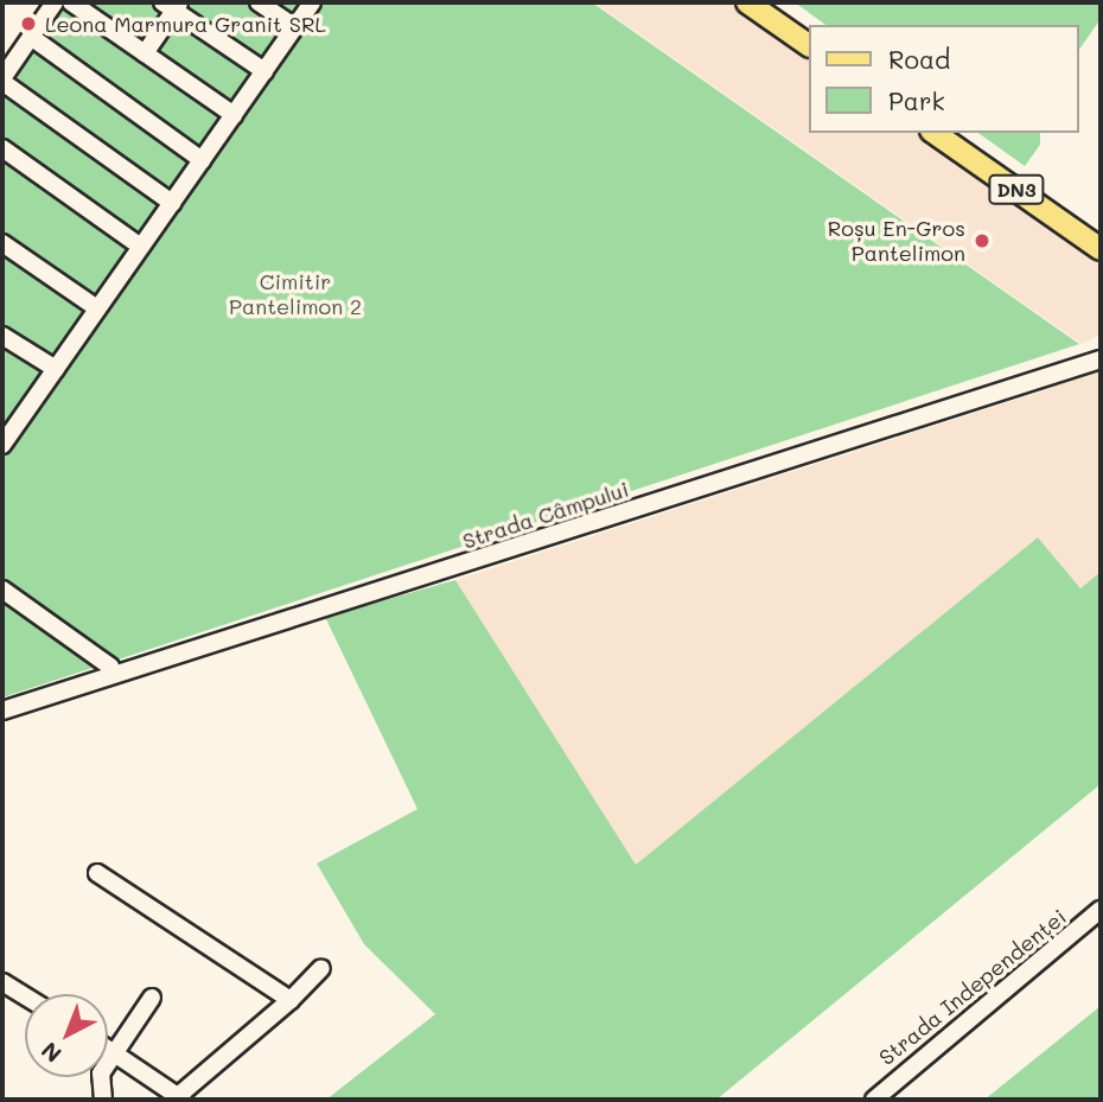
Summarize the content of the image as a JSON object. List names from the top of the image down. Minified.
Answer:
{"streets":{"main road":["DN3"],"street":["Strada Câmpului","Strada Independenței"]},"parks":["Cimitir Pantelimon 2"],"places":["Leona Marmura Granit SRL","Roșu En-Gros Pantelimon"],"legend":["Road","Park"],"north":"bottom left"}
